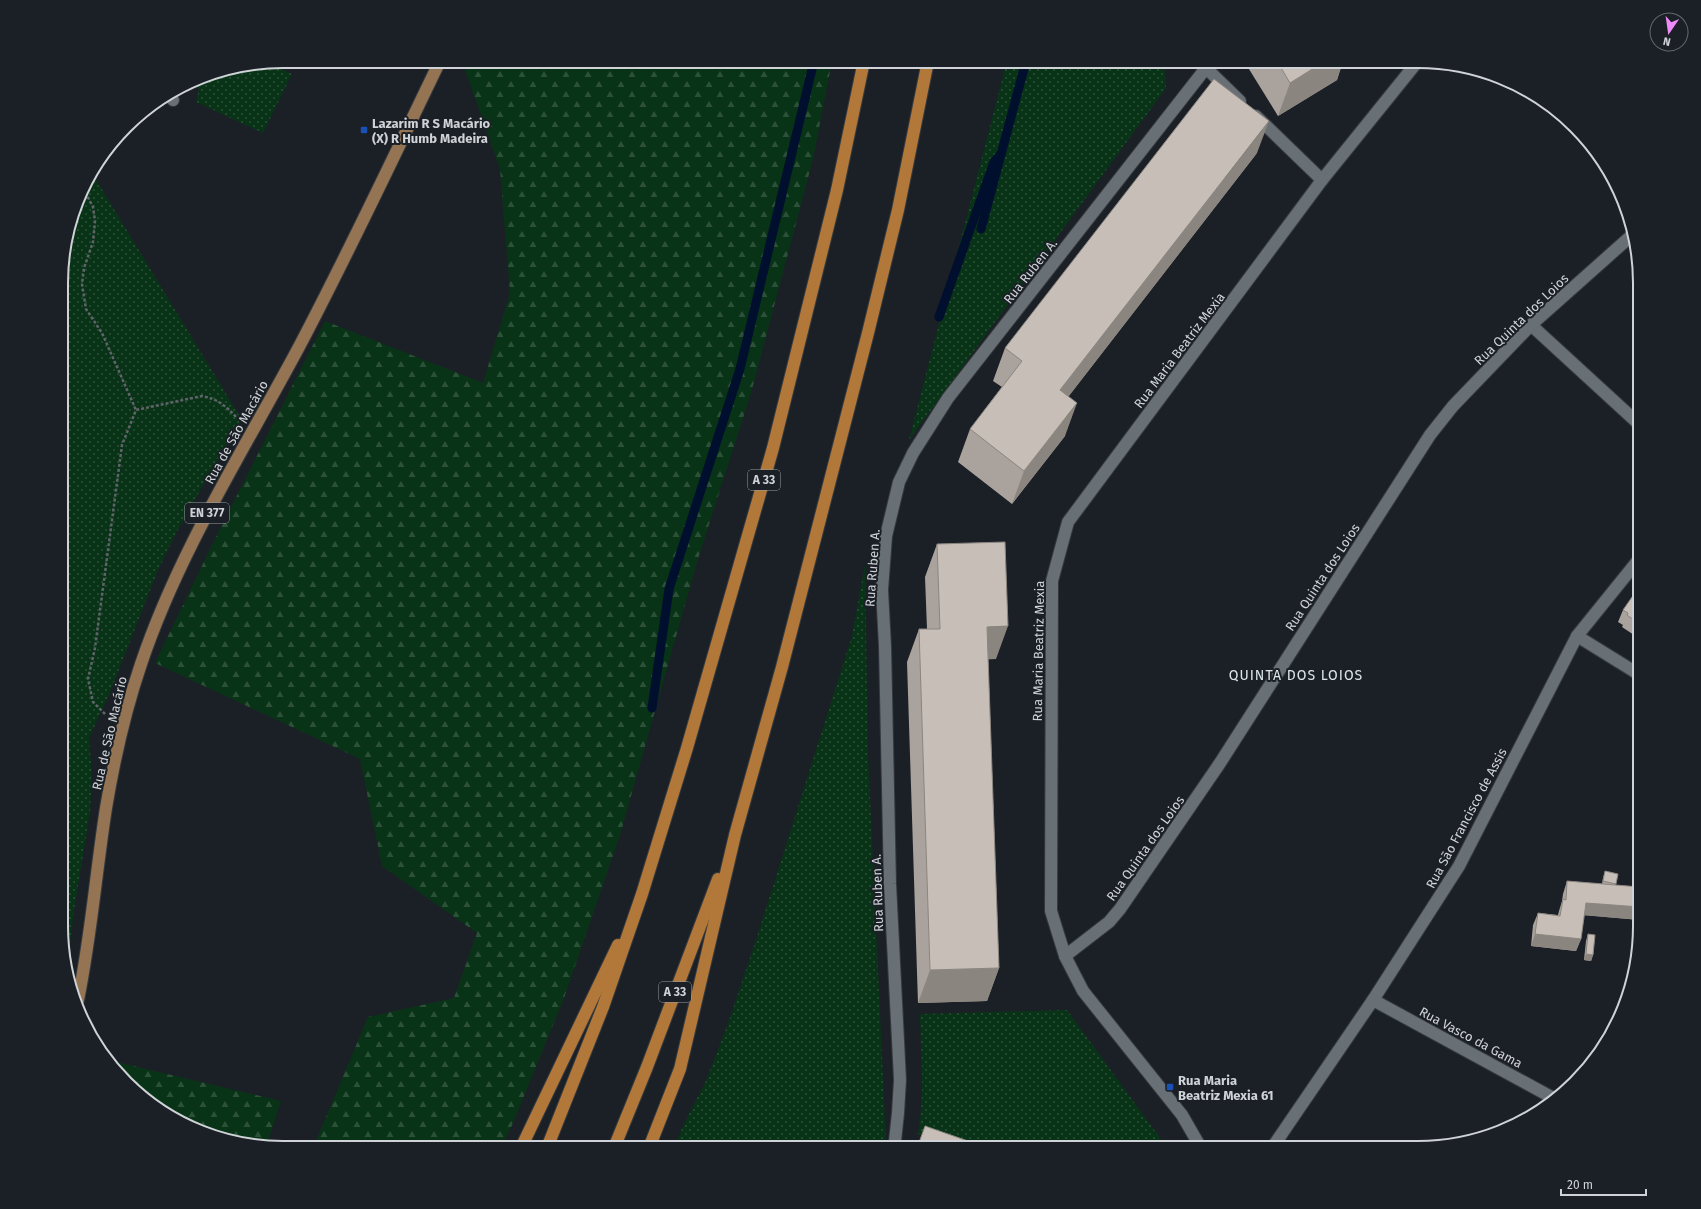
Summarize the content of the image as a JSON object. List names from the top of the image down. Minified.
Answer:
{"streets":{"highway":["A 33"],"main road":["Rua de São Macário","EN 377"],"street":["Rua Ruben A.","Rua Quinta dos Loios","Rua Maria Beatriz Mexia","Rua São Francisco de Assis","Rua Vasco da Gama"]},"crossings":[["Rua Ruben A.","Rua Maria Beatriz Mexia"],["Rua Quinta dos Loios","Rua Maria Beatriz Mexia"],["Rua São Francisco de Assis","Rua Vasco da Gama"]],"districts":["QUINTA DOS LOIOS"],"places":{"transit":["Lazarim R S Macário (X) R Humb Madeira","Rua Maria Beatriz Mexia 61"]},"scale_bar":"20 m","north":"bottom"}
